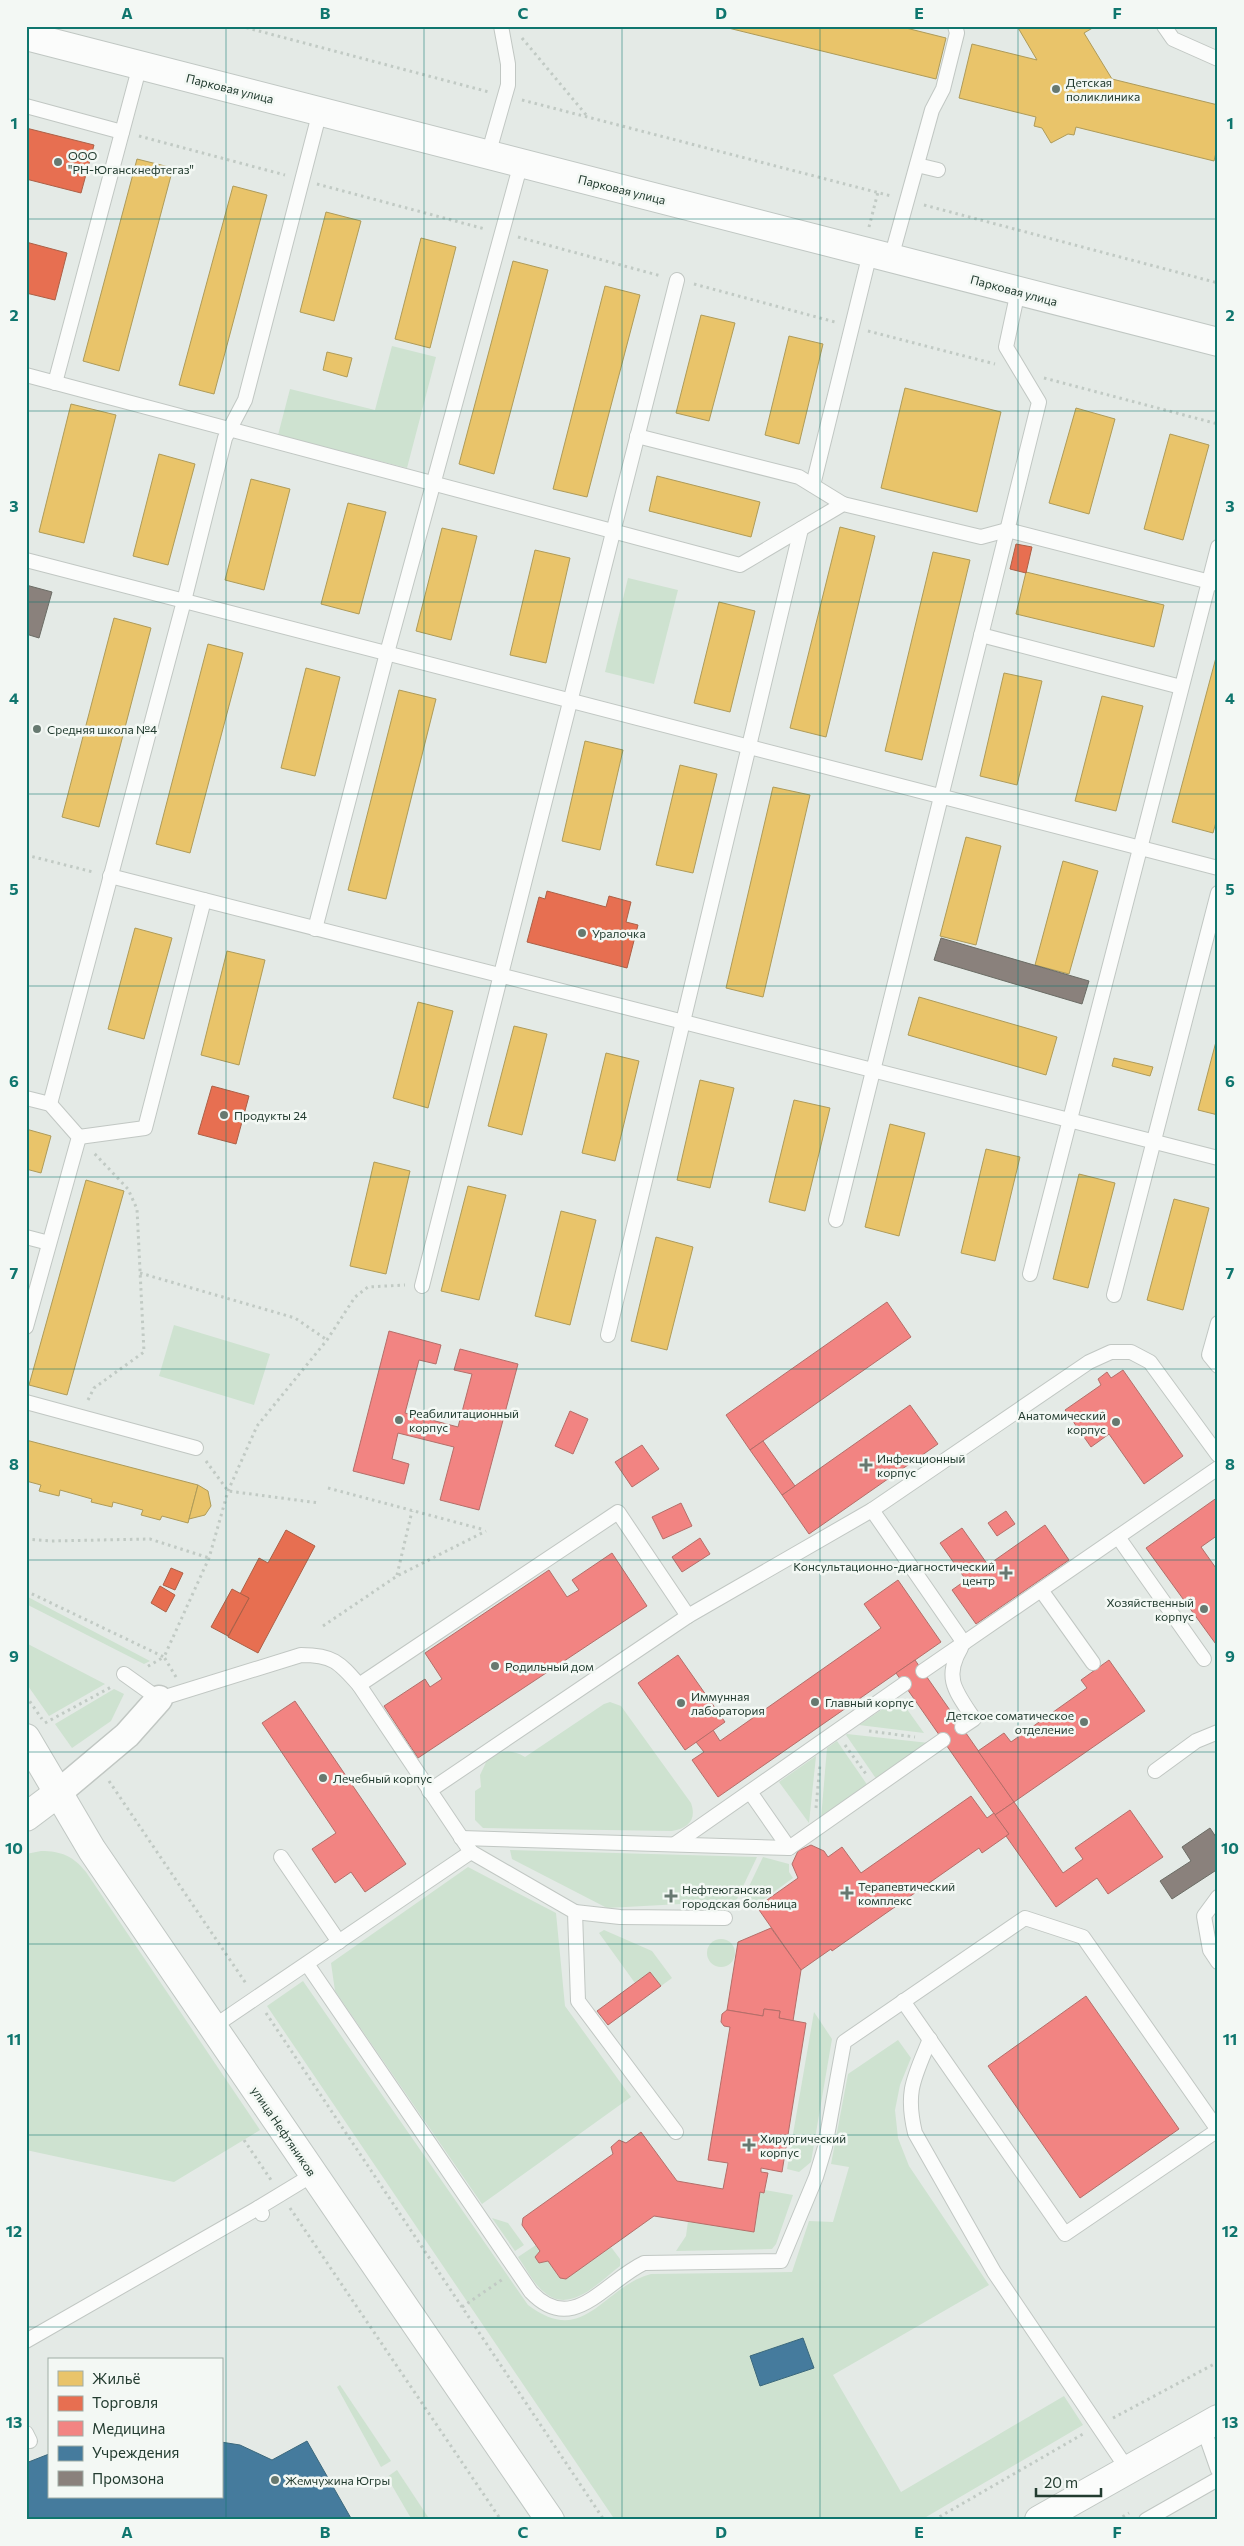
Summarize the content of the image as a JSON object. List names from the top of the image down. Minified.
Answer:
{"streets":{"main road":["Парковая улица","улица Нефтяников"]},"places":{"other":["Детская поликлиника","ООО \"РН-Юганскнефтегаз\"","Средняя школа №4","Уралочка","Продукты 24","Реабилитационный корпус","Анатомический корпус","Хозяйственный корпус","Родильный дом","Главный корпус","Иммунная лаборатория","Детское соматическое отделение","Лечебный корпус","Жемчужина Югры"],"health":["Инфекционный корпус","Консультационно-диагностический центр","Терапевтический комплекс","Нефтеюганская городская больница","Хирургический корпус"]},"legend":["Жильё","Торговля","Медицина","Учреждения","Промзона"],"scale_bar":"20 m","grid":{"columns":["A","B","C","D","E","F"],"rows":["1","2","3","4","5","6","7","8","9","10","11","12","13"]}}
